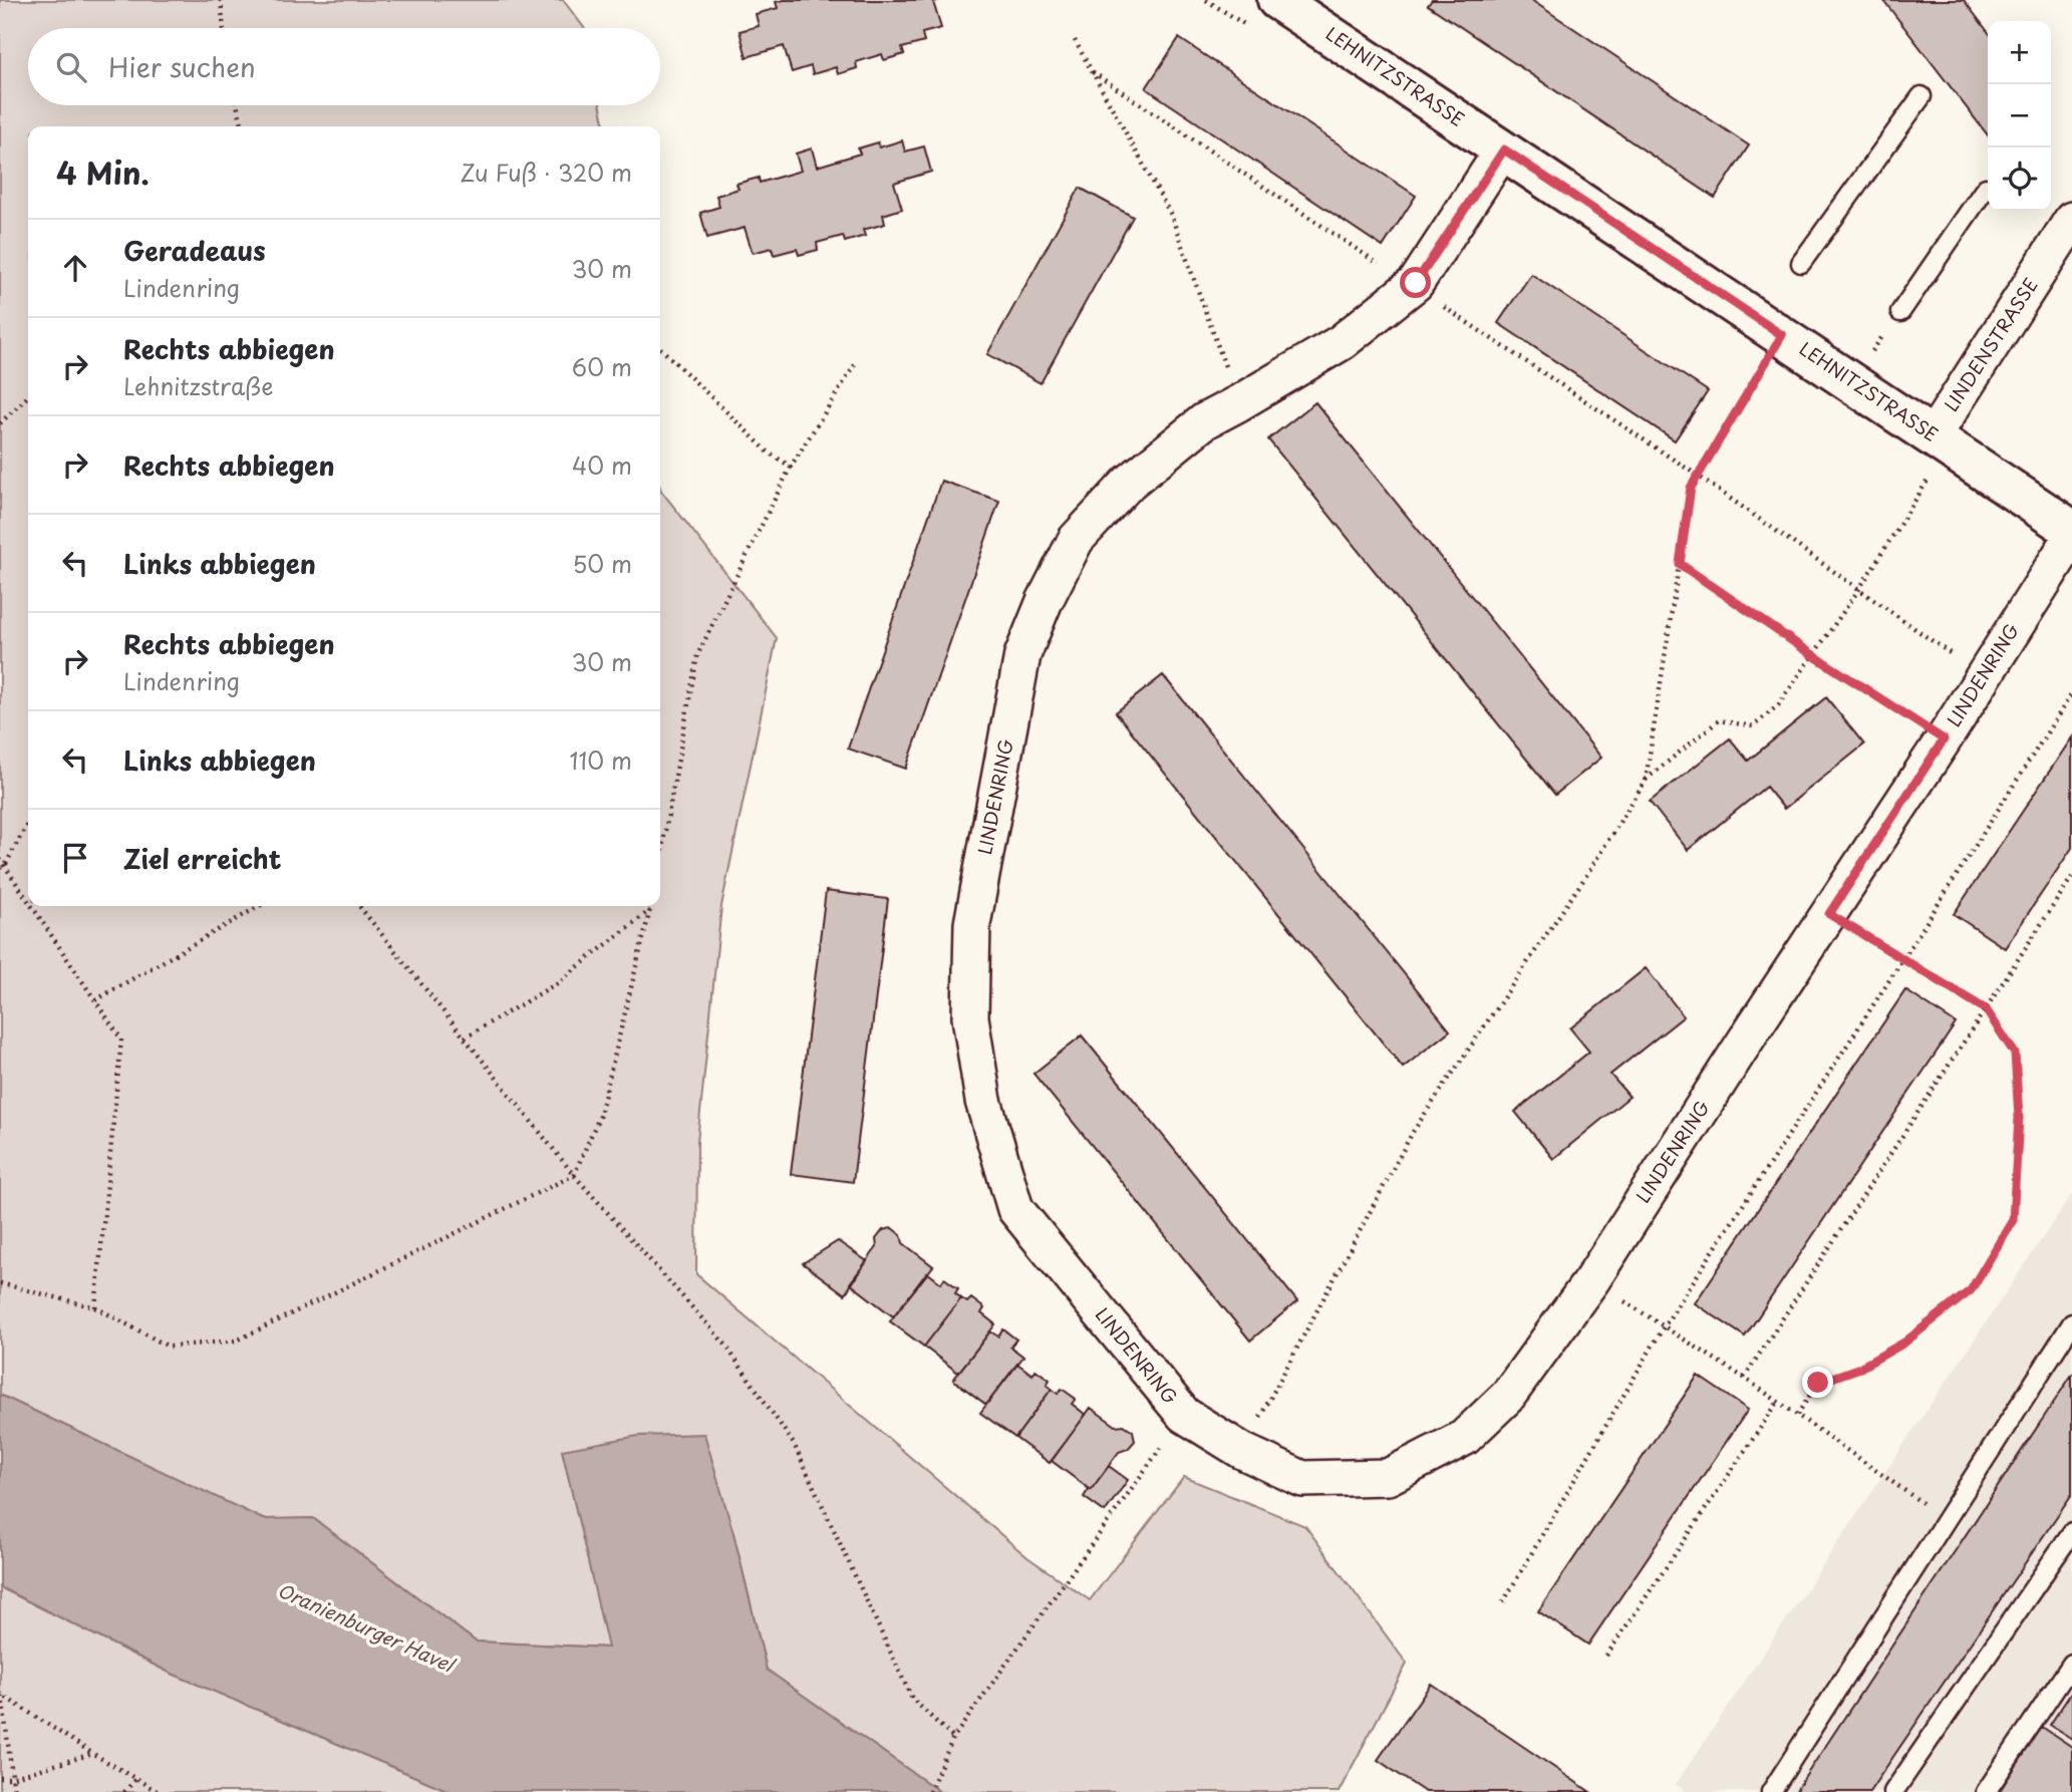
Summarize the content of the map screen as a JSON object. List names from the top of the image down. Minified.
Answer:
{"streets":{"main road":["LEHNITZSTRASSE"],"street":["LINDENSTRASSE","LINDENRING"]},"crossings":[["LEHNITZSTRASSE","LINDENSTRASSE"],["LEHNITZSTRASSE","LINDENRING"]],"water":["Oranienburger Havel"],"page":{"map_buttons":["+","−"],"search":"Hier suchen","heading":["4 Min.","Zu Fuß · 320 m"],"list":[["Geradeaus","Lindenring","30 m"],["Rechts abbiegen","Lehnitzstraße","60 m"],["Rechts abbiegen","40 m"],["Links abbiegen","50 m"],["Rechts abbiegen","Lindenring","30 m"],["Links abbiegen","110 m"],"Ziel erreicht"]}}
